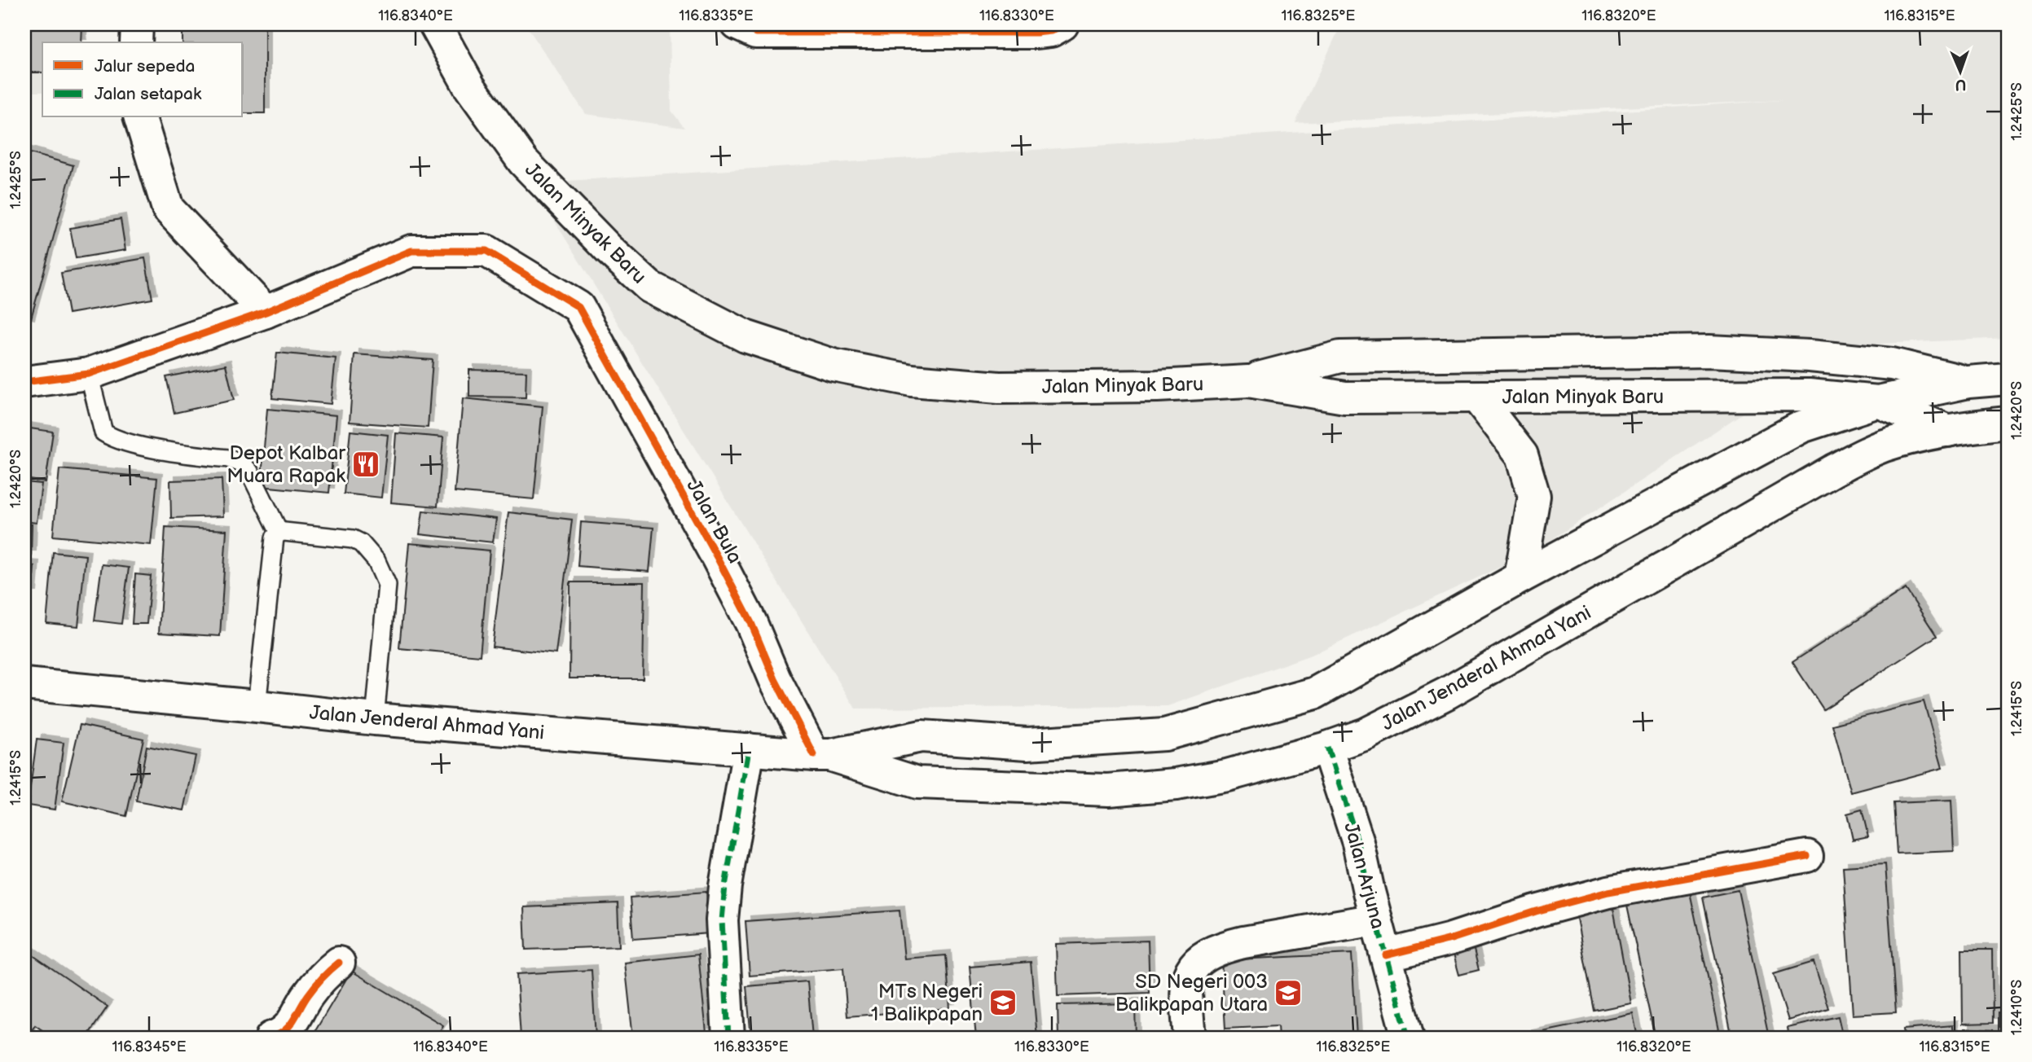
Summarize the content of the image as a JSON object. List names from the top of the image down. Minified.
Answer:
{"streets":{"main road":["Jalan Minyak Baru","Jalan Bula","Jalan Jenderal Ahmad Yani","Jalan Arjuna"]},"crossings":[["Jalan Minyak Baru","Jalan Jenderal Ahmad Yani"],["Jalan Bula","Jalan Jenderal Ahmad Yani"],["Jalan Jenderal Ahmad Yani","Jalan Arjuna"]],"places":{"restaurant":["Depot Kalbar Muara Rapak"],"school or university":["SD Negeri 003 Balikpapan Utara","MTs Negeri 1 Balikpapan"]},"legend":["Jalur sepeda","Jalan setapak"],"north":"bottom","coordinates":["116.8340°E","116.8335°E","116.8330°E","116.8325°E","116.8320°E","116.8315°E","1.2425°S","1.2420°S","1.2415°S","1.2410°S","116.8345°E"]}
